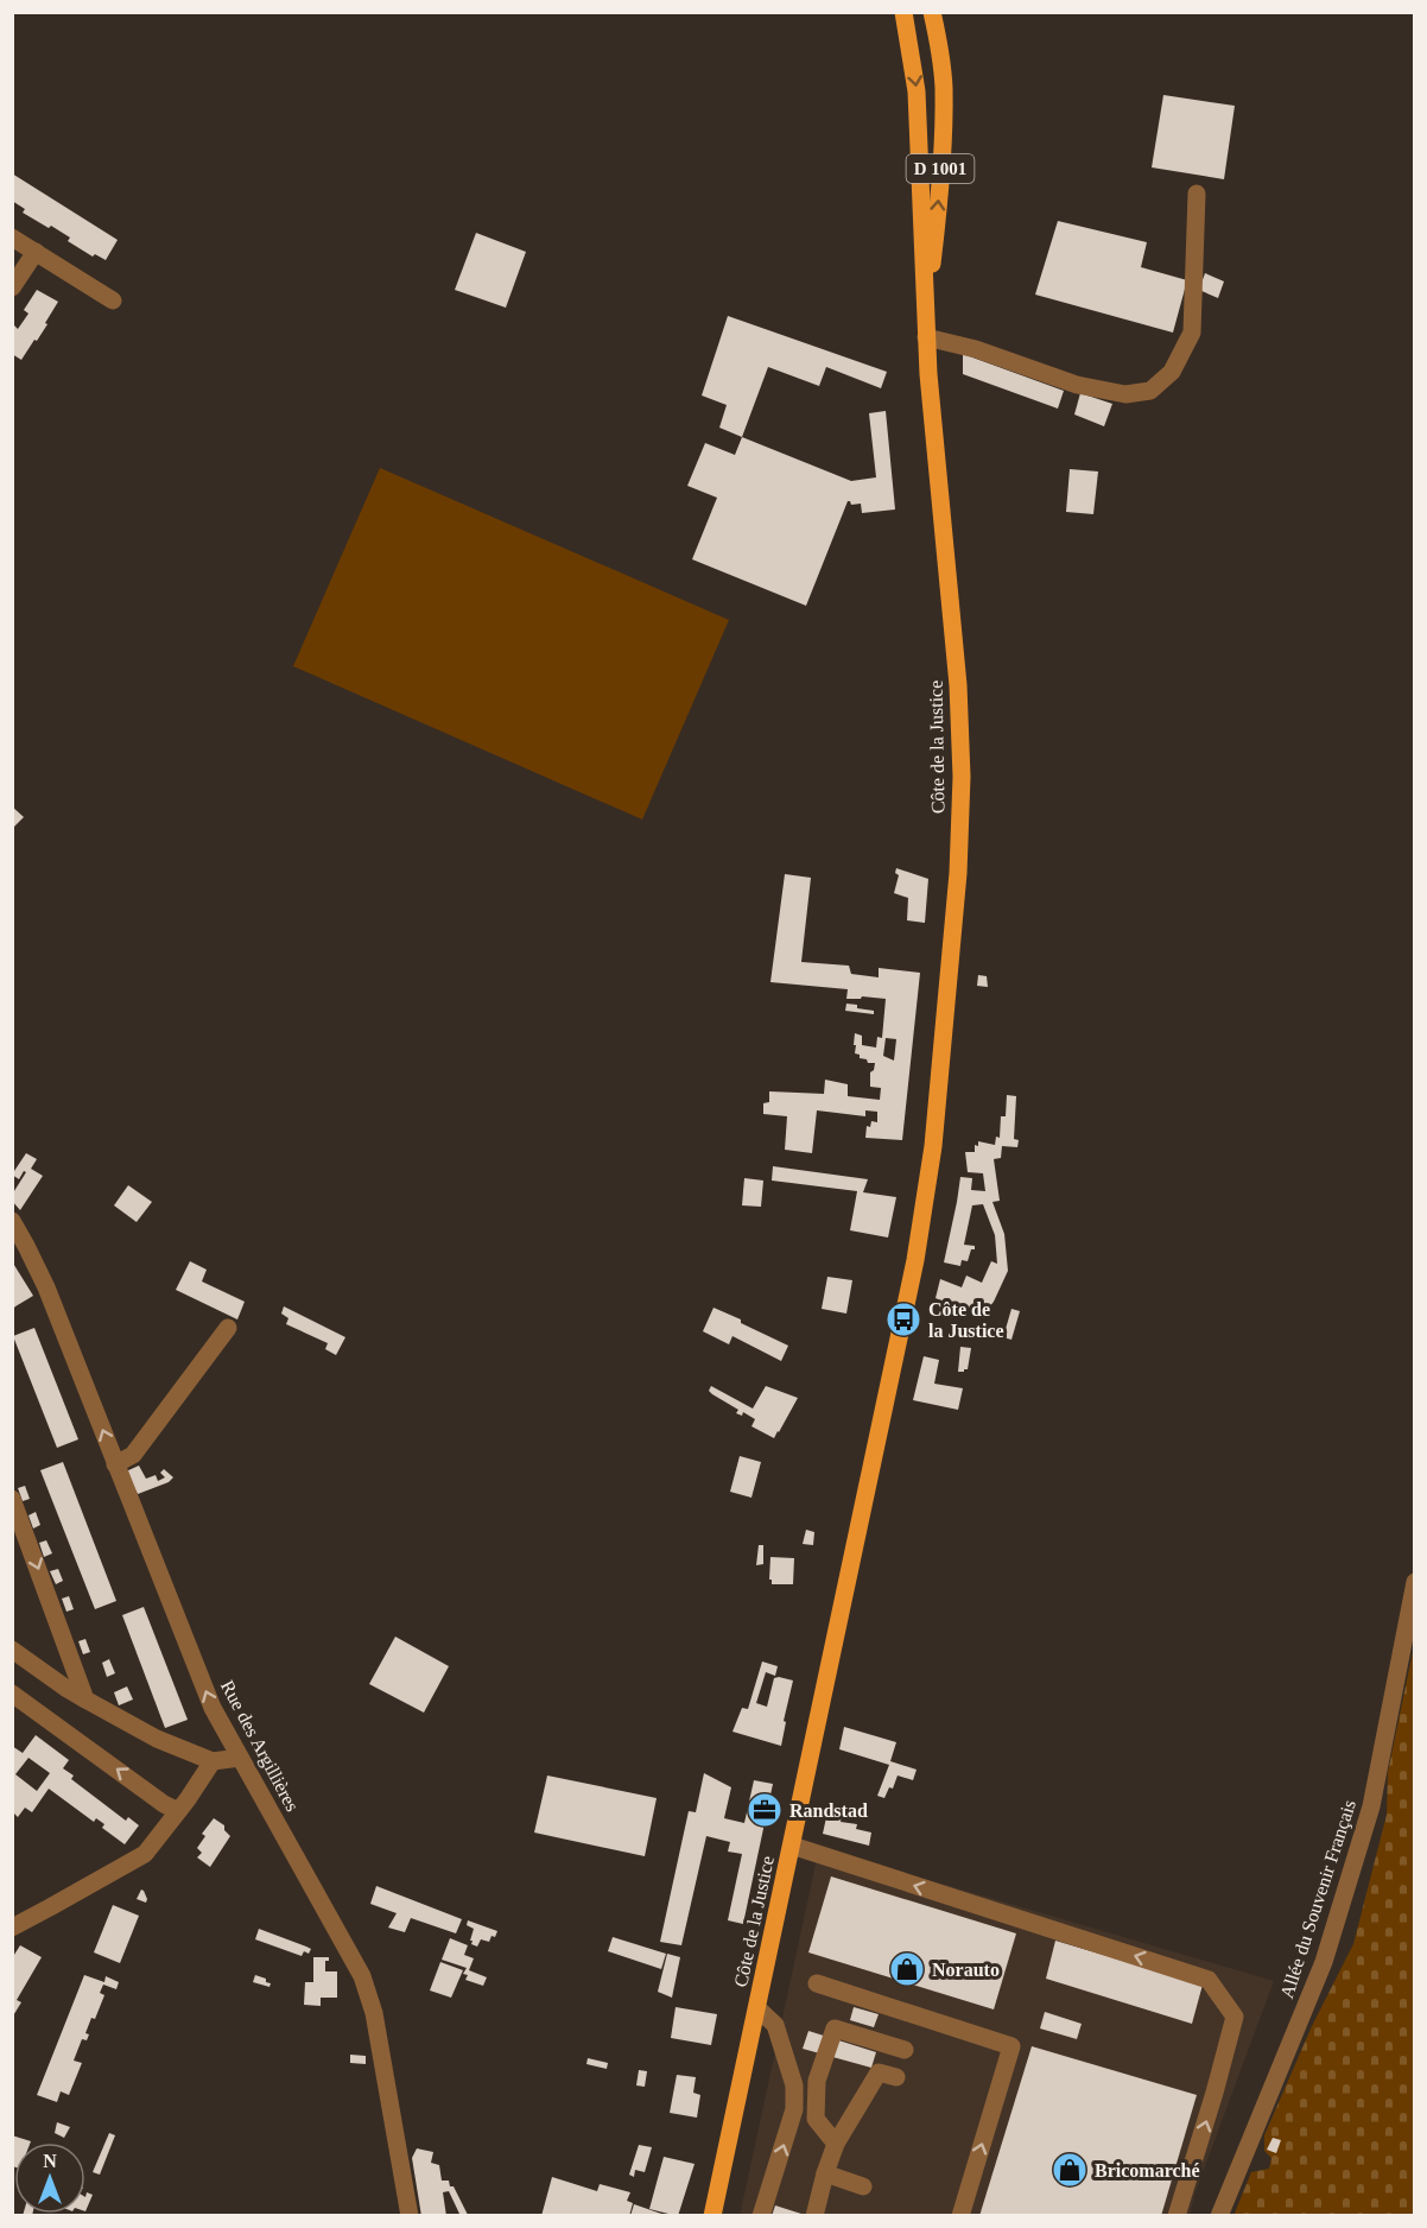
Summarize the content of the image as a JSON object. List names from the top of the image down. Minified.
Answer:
{"streets":{"main road":["D 1001","Côte de la Justice"],"street":["Rue des Argillières","Allée du Souvenir Français"]},"places":{"bus stop":["Côte de la Justice"],"office":["Randstad"],"shop":["Norauto","Bricomarché"]},"north":"top"}
